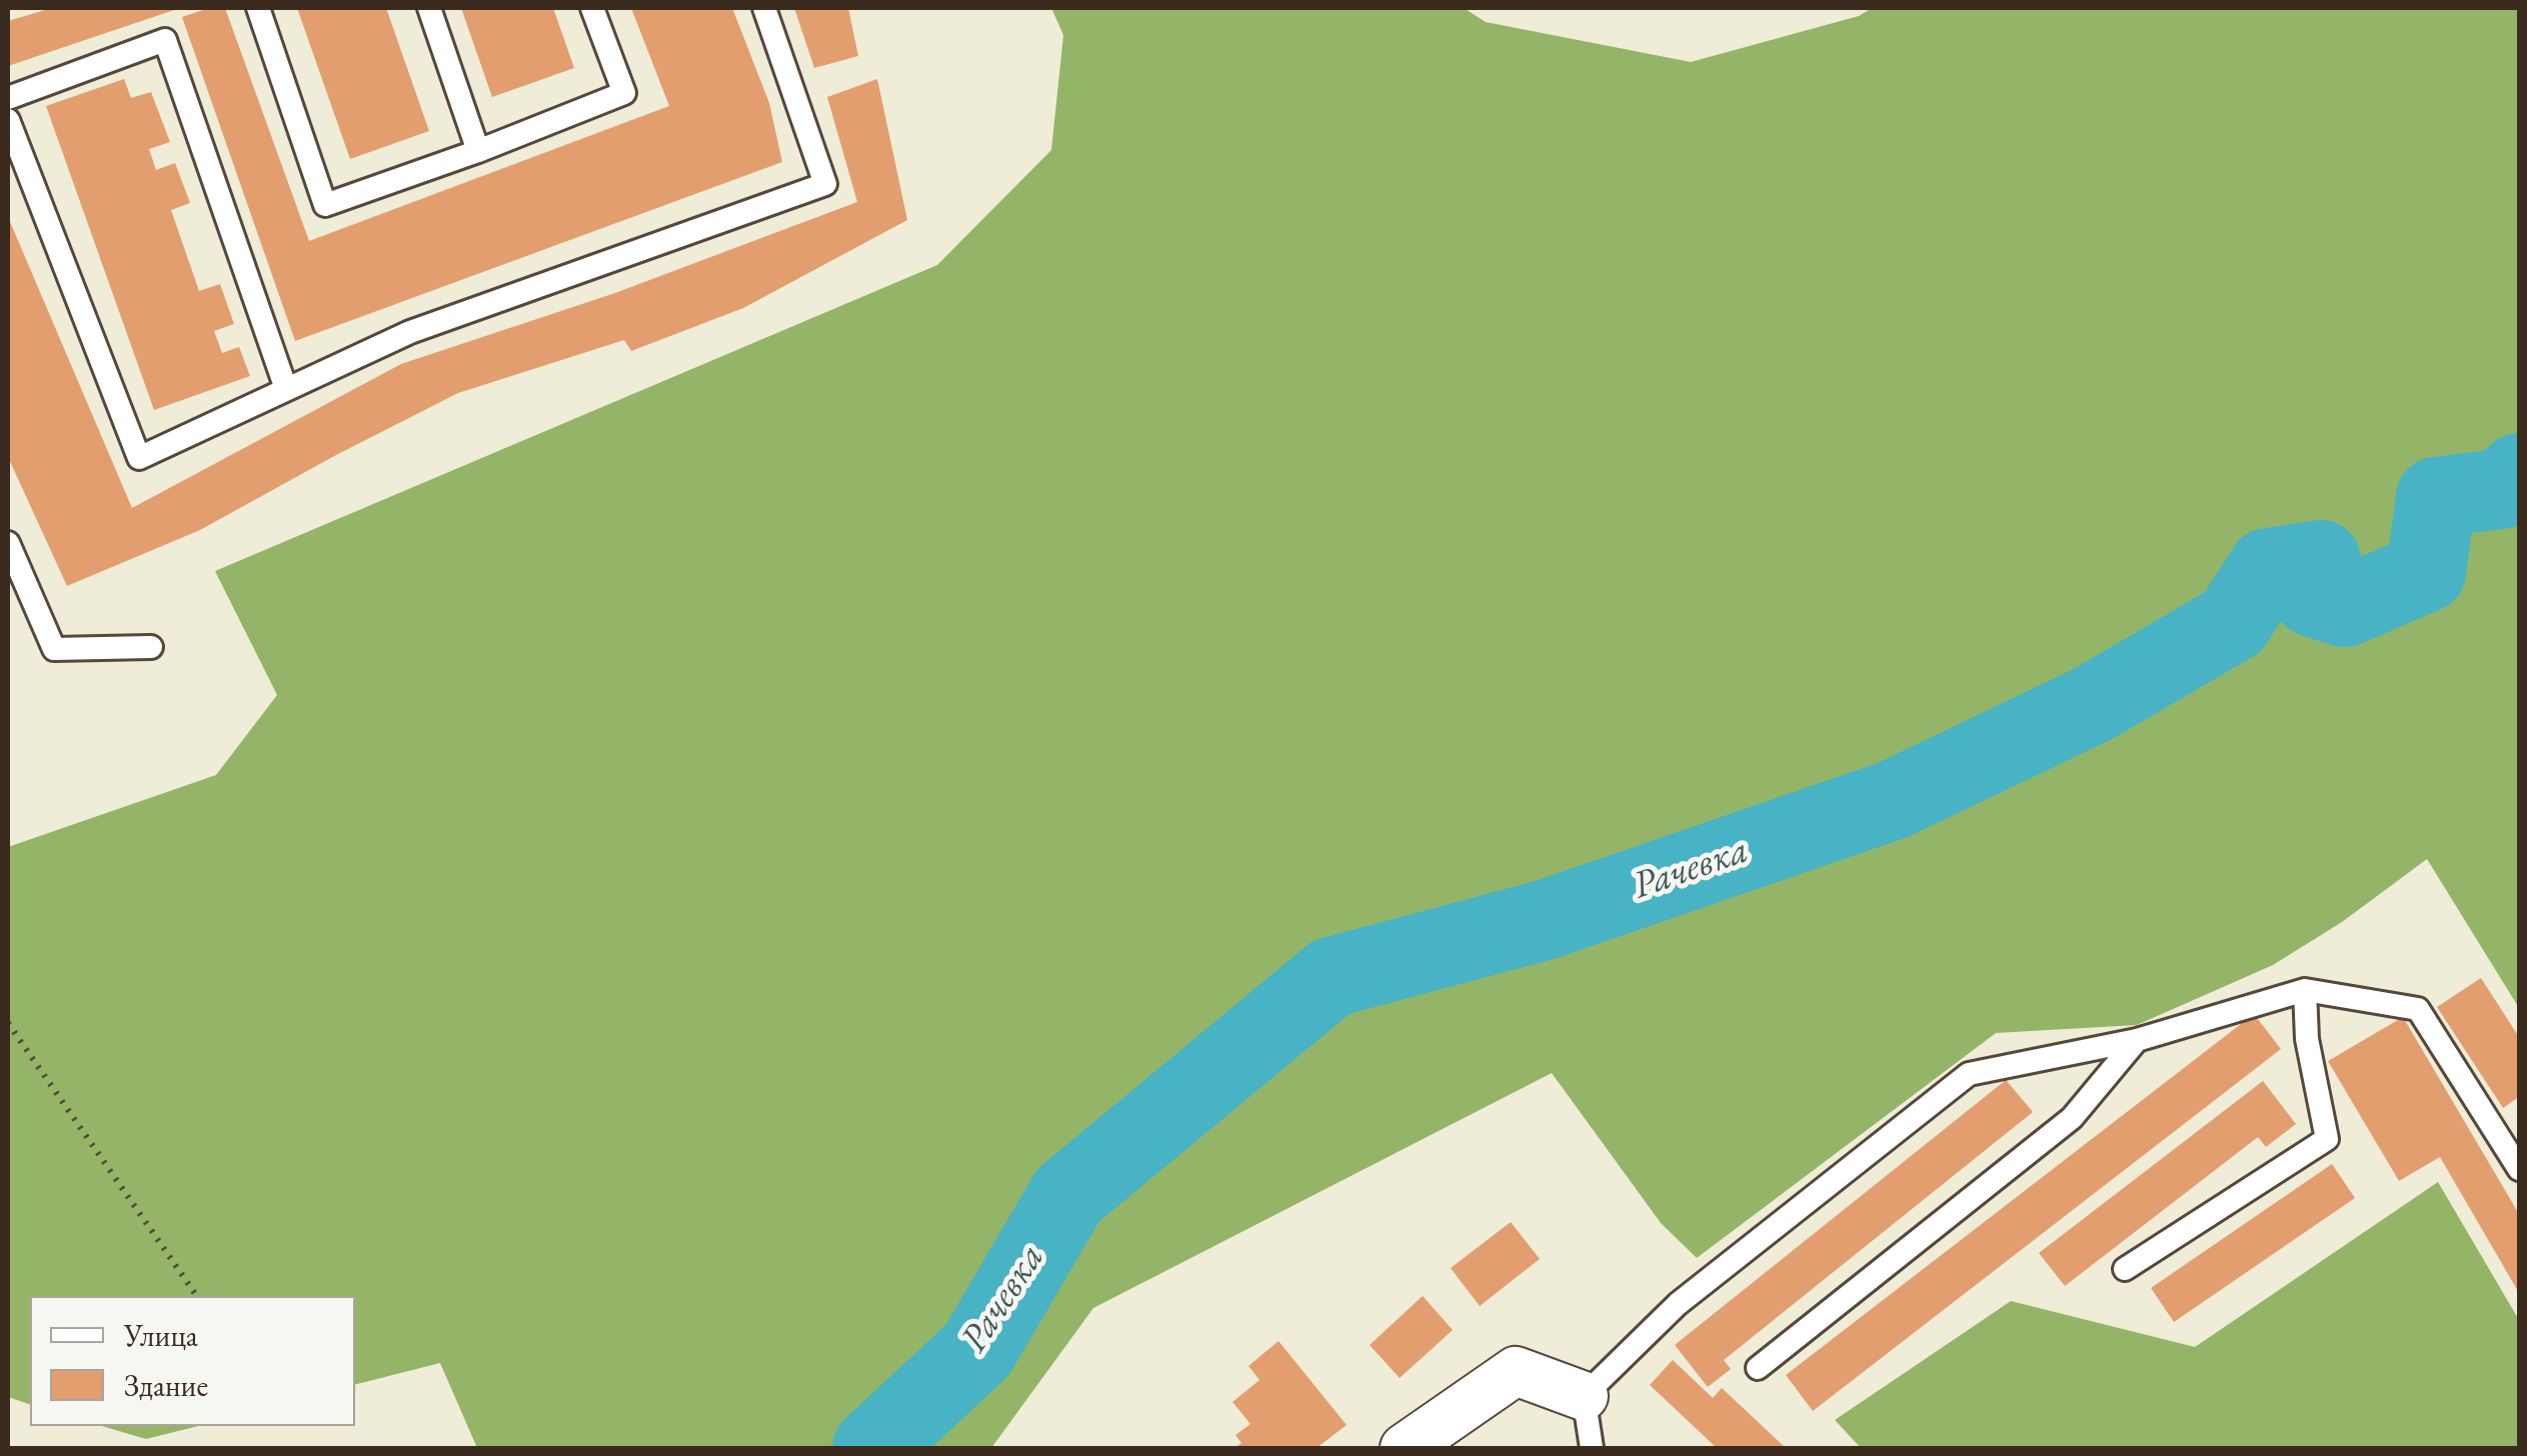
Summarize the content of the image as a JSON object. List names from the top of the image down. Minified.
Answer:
{"water":["Рачевка"],"legend":["Улица","Здание"]}
